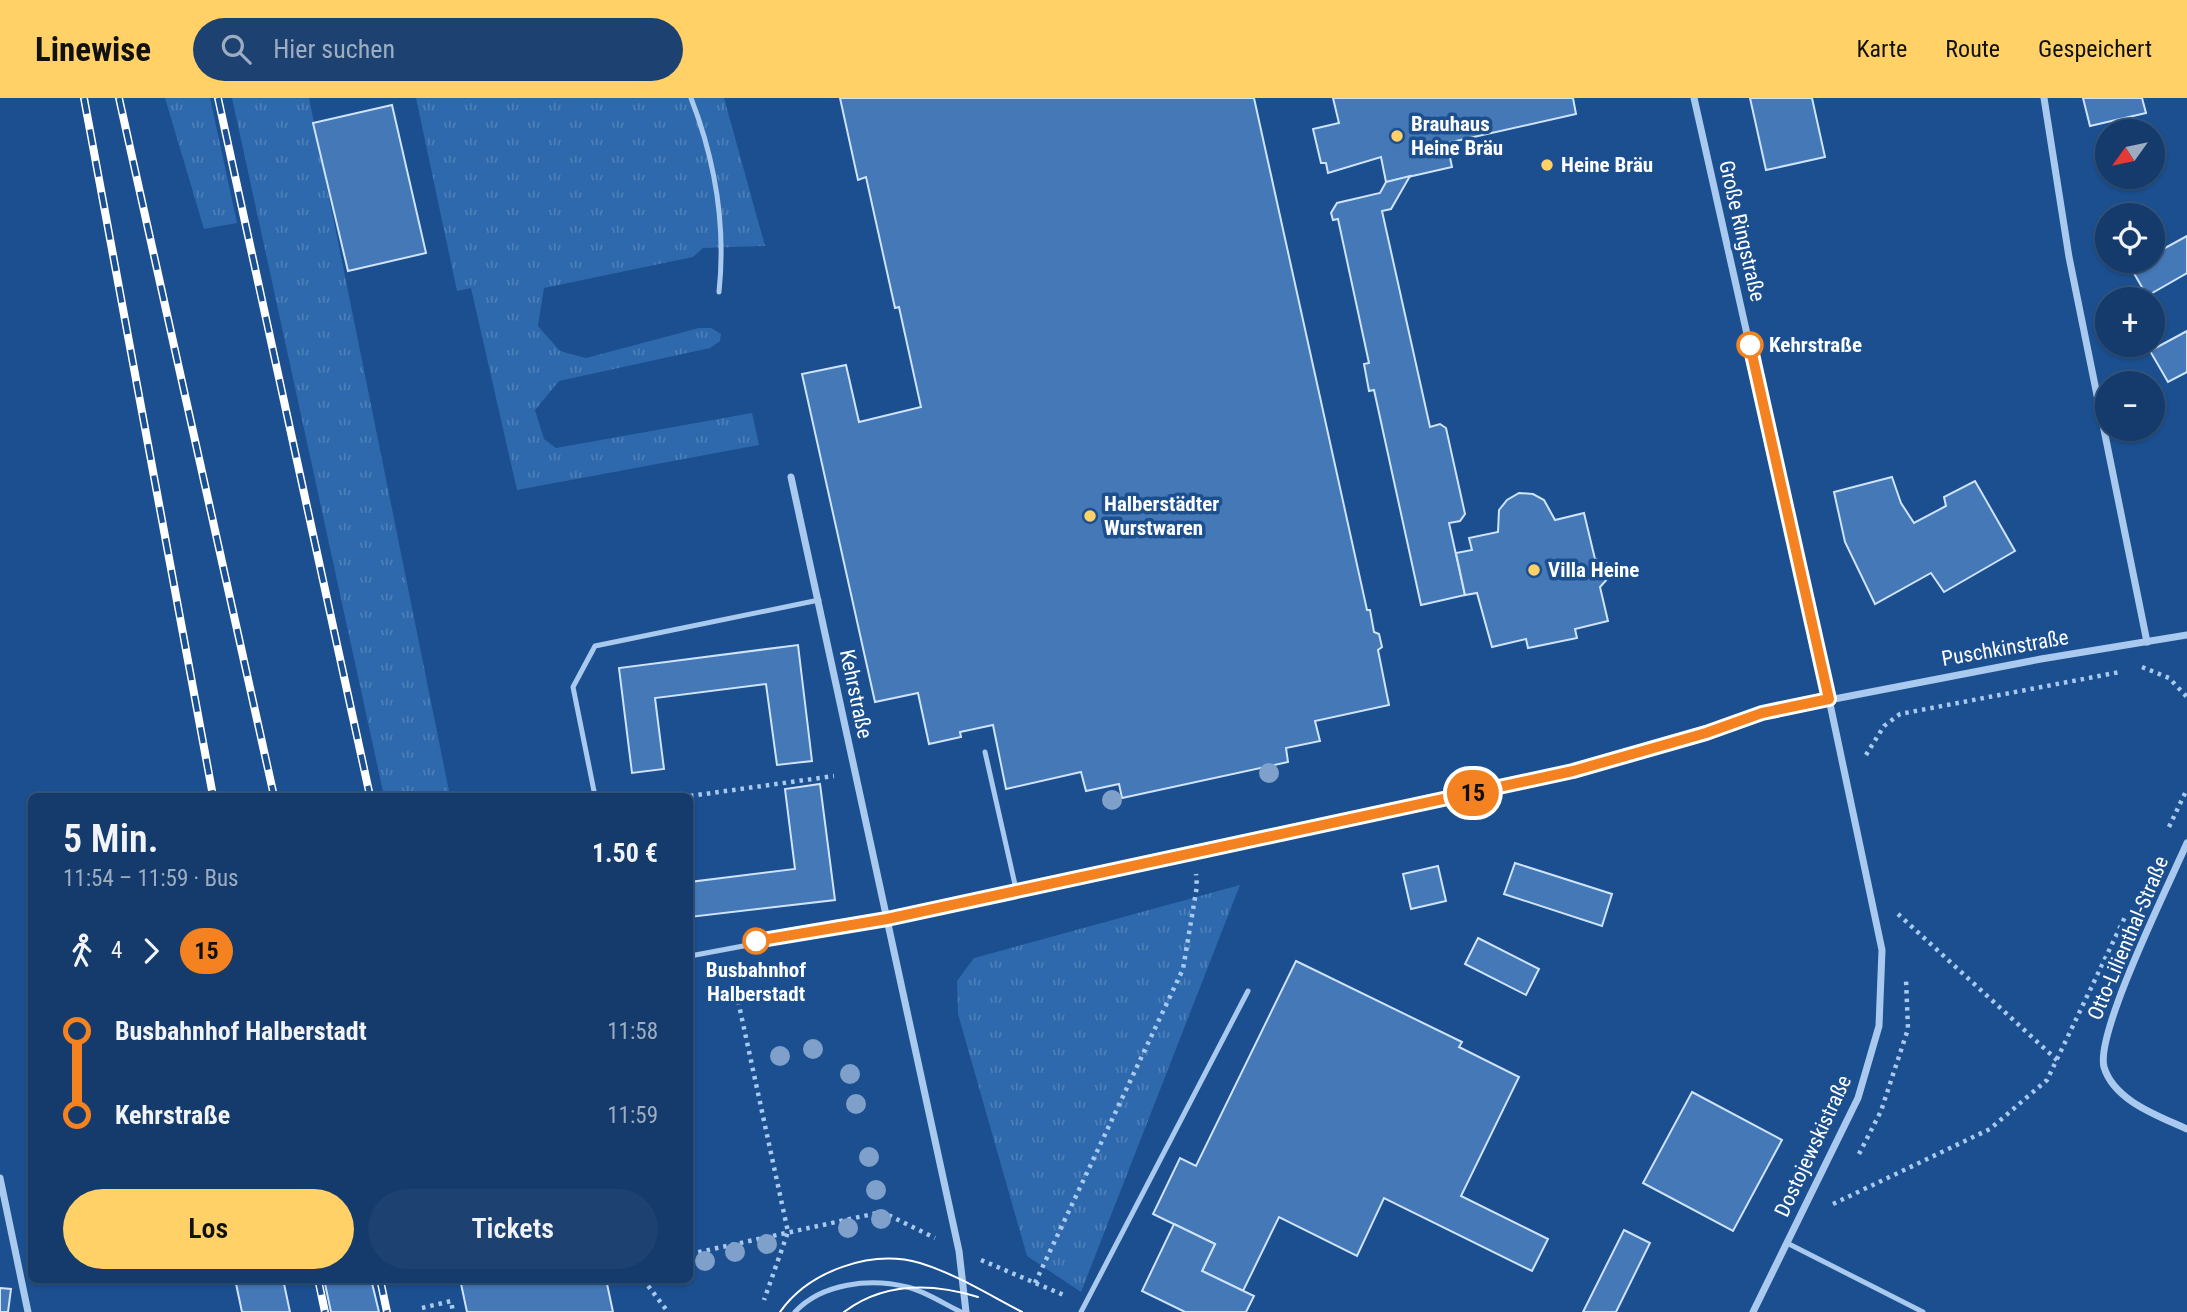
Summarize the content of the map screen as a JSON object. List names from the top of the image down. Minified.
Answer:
{"streets":{"street":["Große Ringstraße","Puschkinstraße","Kehrstraße","Otto-Lilienthal-Straße","Dostojewskistraße"]},"crossings":[["Große Ringstraße","Puschkinstraße"],["Große Ringstraße","Dostojewskistraße"],["Puschkinstraße","Dostojewskistraße"]],"places":["Brauhaus Heine Bräu","Heine Bräu","Kehrstraße","Halberstädter Wurstwaren","Villa Heine","Busbahnhof Halberstadt"],"lines":["bus line 15"],"north":"bottom left","page":{"header":"Linewise","search":"Hier suchen","nav":["Karte","Route","Gespeichert"],"on_map":"15","map_buttons":["+","−"],"heading":["5 Min.","11:54 – 11:59 · Bus","1.50 €"],"legs":["4","15"],"list":[{"name":"Busbahnhof Halberstadt","value":"11:58"},{"name":"Kehrstraße","value":"11:59"}],"buttons":["Los","Tickets"]}}
